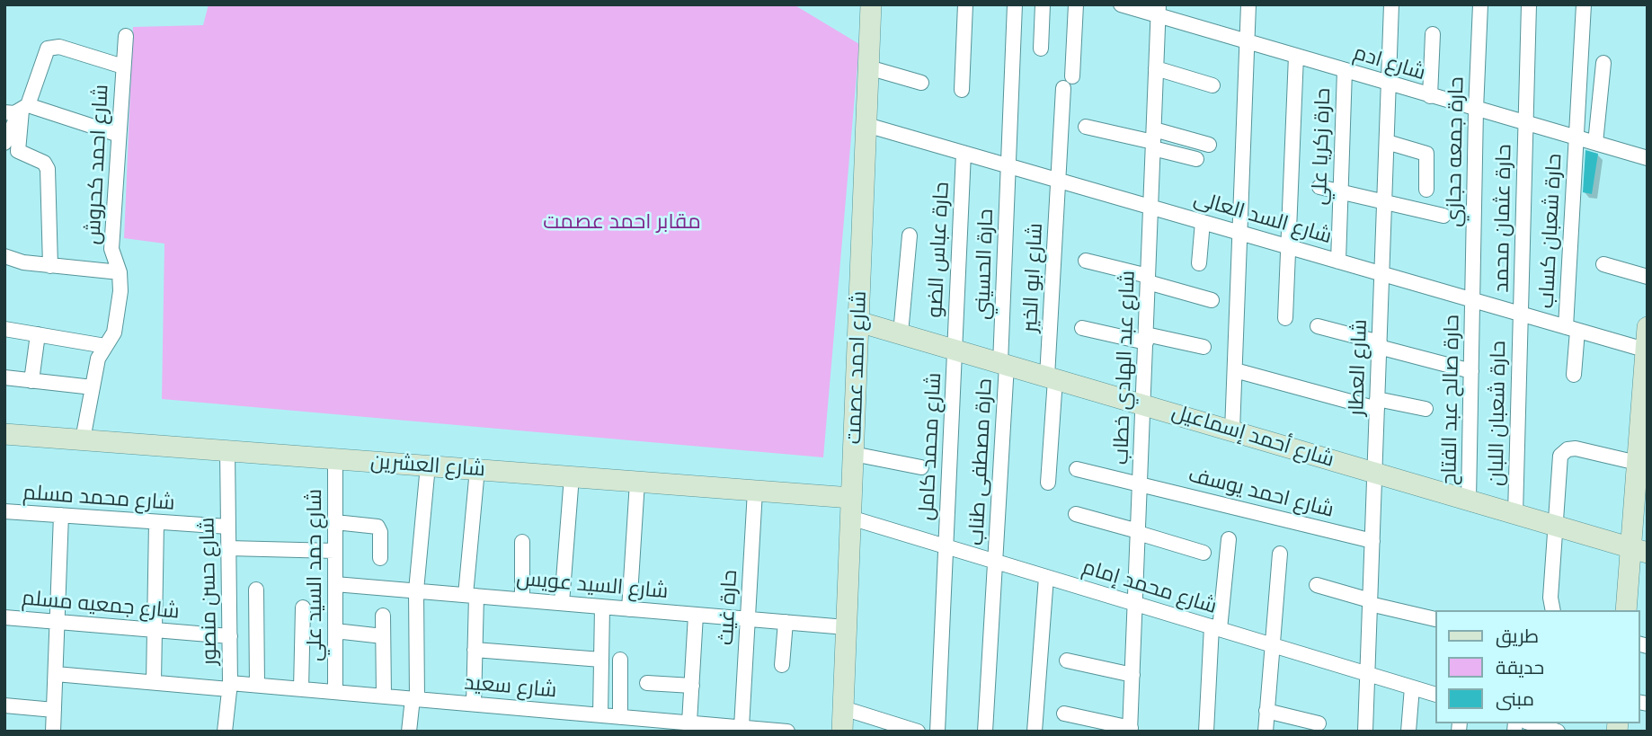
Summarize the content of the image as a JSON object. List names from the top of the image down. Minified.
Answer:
{"streets":{"main road":["شارع احمد عصمت","شارع أحمد إسماعيل","شارع العشرين"],"street":["شارع ادم","حارة زكريا علي","حارة جمعه حجازي","شارع احمد كحروش","شارع السد العالى","حارة عثمان محمد","حارة شعبان كساب","حارة عباس الضو","حارة الحسيني","شارع ابو الخير","شارع عبد الهادي خطاب","شارع العطار","حارة صالح عبد الفتاح","حارة شعبان اللبان","شارع محمد كامل","حارة مصطفى طناب","شارع احمد يوسف","شارع محمد مسلم","شارع حمد السيد علي","شارع السيد عويس","شارع محمد إمام","شارع حسن منصور","شارع جمعيه مسلم","حارة غيث","شارع سعيد"]},"crossings":[["شارع ادم","حارة زكريا علي"],["شارع ادم","حارة جمعه حجازي"],["شارع ادم","حارة عثمان محمد"],["شارع ادم","حارة شعبان كساب"],["شارع ادم","شارع عبد الهادي خطاب"],["شارع ادم","شارع العطار"],["حارة زكريا علي","شارع السد العالى"],["حارة جمعه حجازي","شارع السد العالى"],["حارة جمعه حجازي","حارة صالح عبد الفتاح"],["شارع احمد كحروش","شارع العشرين"],["شارع السد العالى","حارة عثمان محمد"],["شارع السد العالى","حارة شعبان كساب"],["شارع السد العالى","حارة عباس الضو"],["شارع السد العالى","حارة الحسيني"],["شارع السد العالى","شارع ابو الخير"],["شارع السد العالى","شارع احمد عصمت"],["شارع السد العالى","شارع عبد الهادي خطاب"],["شارع السد العالى","شارع العطار"],["شارع السد العالى","حارة صالح عبد الفتاح"],["شارع السد العالى","حارة شعبان اللبان"],["حارة عثمان محمد","حارة شعبان اللبان"],["حارة عباس الضو","شارع أحمد إسماعيل"],["حارة عباس الضو","شارع محمد كامل"],["حارة الحسيني","شارع أحمد إسماعيل"],["حارة الحسيني","حارة مصطفى طناب"],["شارع ابو الخير","شارع أحمد إسماعيل"],["شارع احمد عصمت","شارع أحمد إسماعيل"],["شارع احمد عصمت","شارع العشرين"],["شارع احمد عصمت","شارع السيد عويس"],["شارع احمد عصمت","شارع محمد إمام"],["شارع عبد الهادي خطاب","شارع أحمد إسماعيل"],["شارع عبد الهادي خطاب","شارع احمد يوسف"],["شارع عبد الهادي خطاب","شارع محمد إمام"],["شارع العطار","شارع أحمد إسماعيل"],["شارع العطار","شارع احمد يوسف"],["شارع العطار","شارع محمد إمام"],["حارة صالح عبد الفتاح","شارع أحمد إسماعيل"],["حارة شعبان اللبان","شارع أحمد إسماعيل"],["شارع أحمد إسماعيل","شارع محمد كامل"],["شارع أحمد إسماعيل","حارة مصطفى طناب"],["شارع محمد كامل","شارع محمد إمام"],["حارة مصطفى طناب","شارع محمد إمام"],["شارع العشرين","شارع حمد السيد علي"],["شارع العشرين","شارع محمد إمام"],["شارع العشرين","شارع حسن منصور"],["شارع العشرين","حارة غيث"],["شارع محمد مسلم","شارع حسن منصور"],["شارع حمد السيد علي","شارع السيد عويس"],["شارع حمد السيد علي","شارع سعيد"],["شارع السيد عويس","حارة غيث"],["شارع حسن منصور","شارع جمعيه مسلم"],["شارع حسن منصور","شارع سعيد"],["حارة غيث","شارع سعيد"]],"parks":["مقابر احمد عصمت"],"legend":["طريق","حديقة","مبنى"]}
